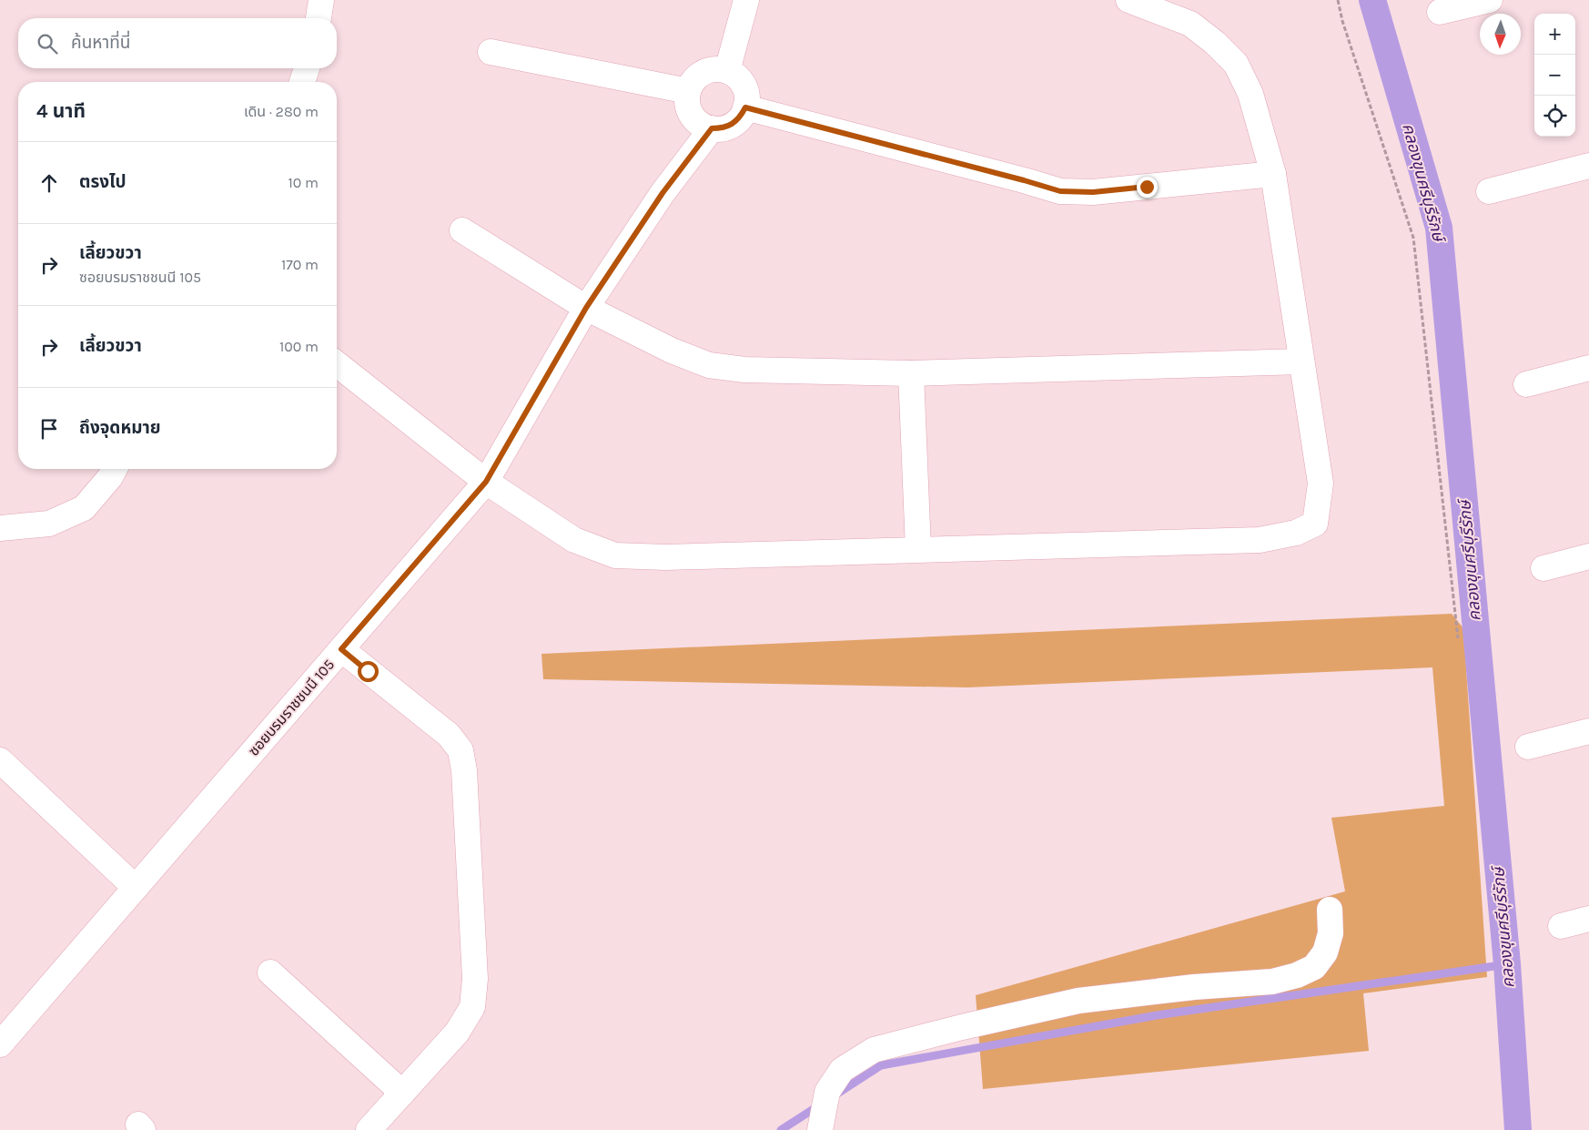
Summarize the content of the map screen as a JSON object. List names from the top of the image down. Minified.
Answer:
{"streets":{"street":["ซอยบรมราชชนนี 105"]},"water":["คลองขุนศรีบุรีรักษ์"],"north":"bottom","page":{"map_buttons":["+","−"],"search":"ค้นหาที่นี่","heading":["4 นาที","เดิน · 280 m"],"list":[["ตรงไป","10 m"],["เลี้ยวขวา","ซอยบรมราชชนนี 105","170 m"],["เลี้ยวขวา","100 m"],"ถึงจุดหมาย"]}}
